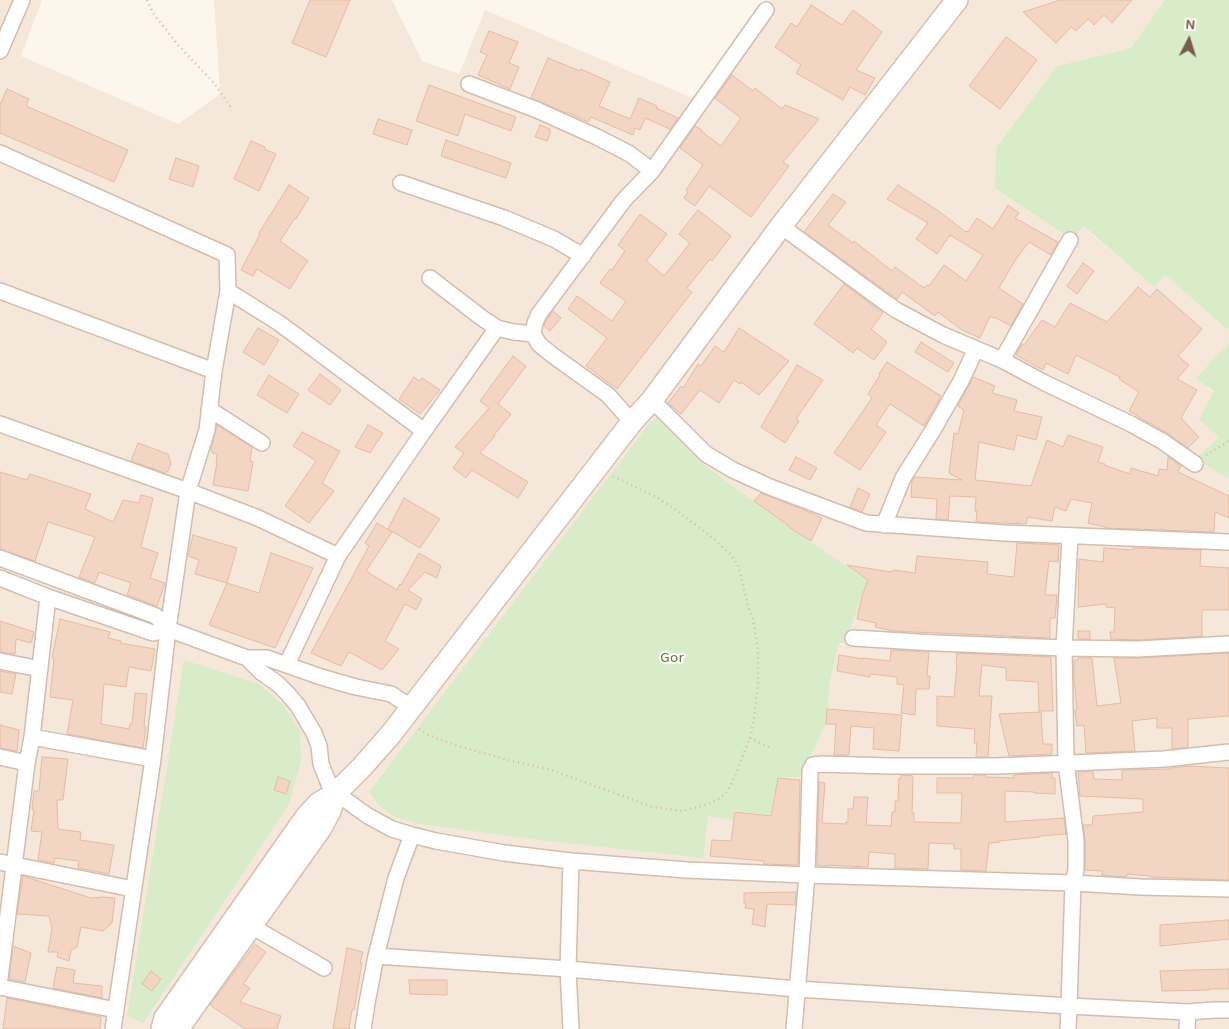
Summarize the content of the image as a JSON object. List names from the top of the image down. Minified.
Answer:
{"parks":["Gor"],"north":"top"}
